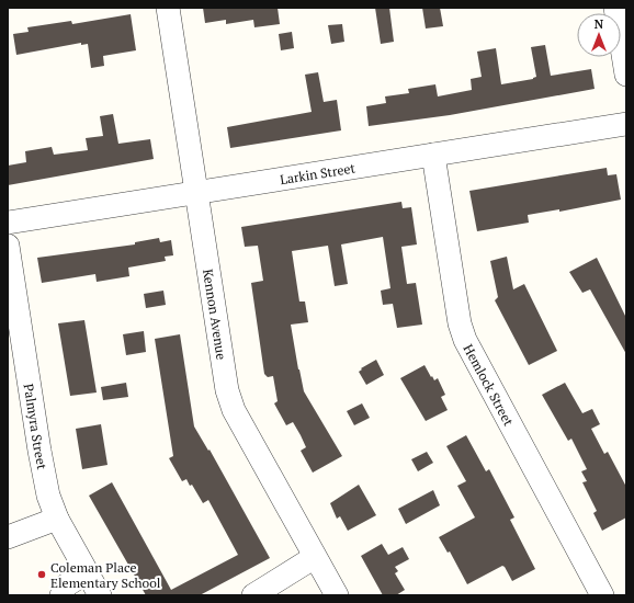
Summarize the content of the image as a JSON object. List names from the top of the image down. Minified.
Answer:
{"streets":{"street":["Larkin Street","Kennon Avenue","Hemlock Street","Palmyra Street"]},"crossings":[["Larkin Street","Kennon Avenue"],["Larkin Street","Hemlock Street"]],"places":["Coleman Place Elementary School"],"north":"top"}
